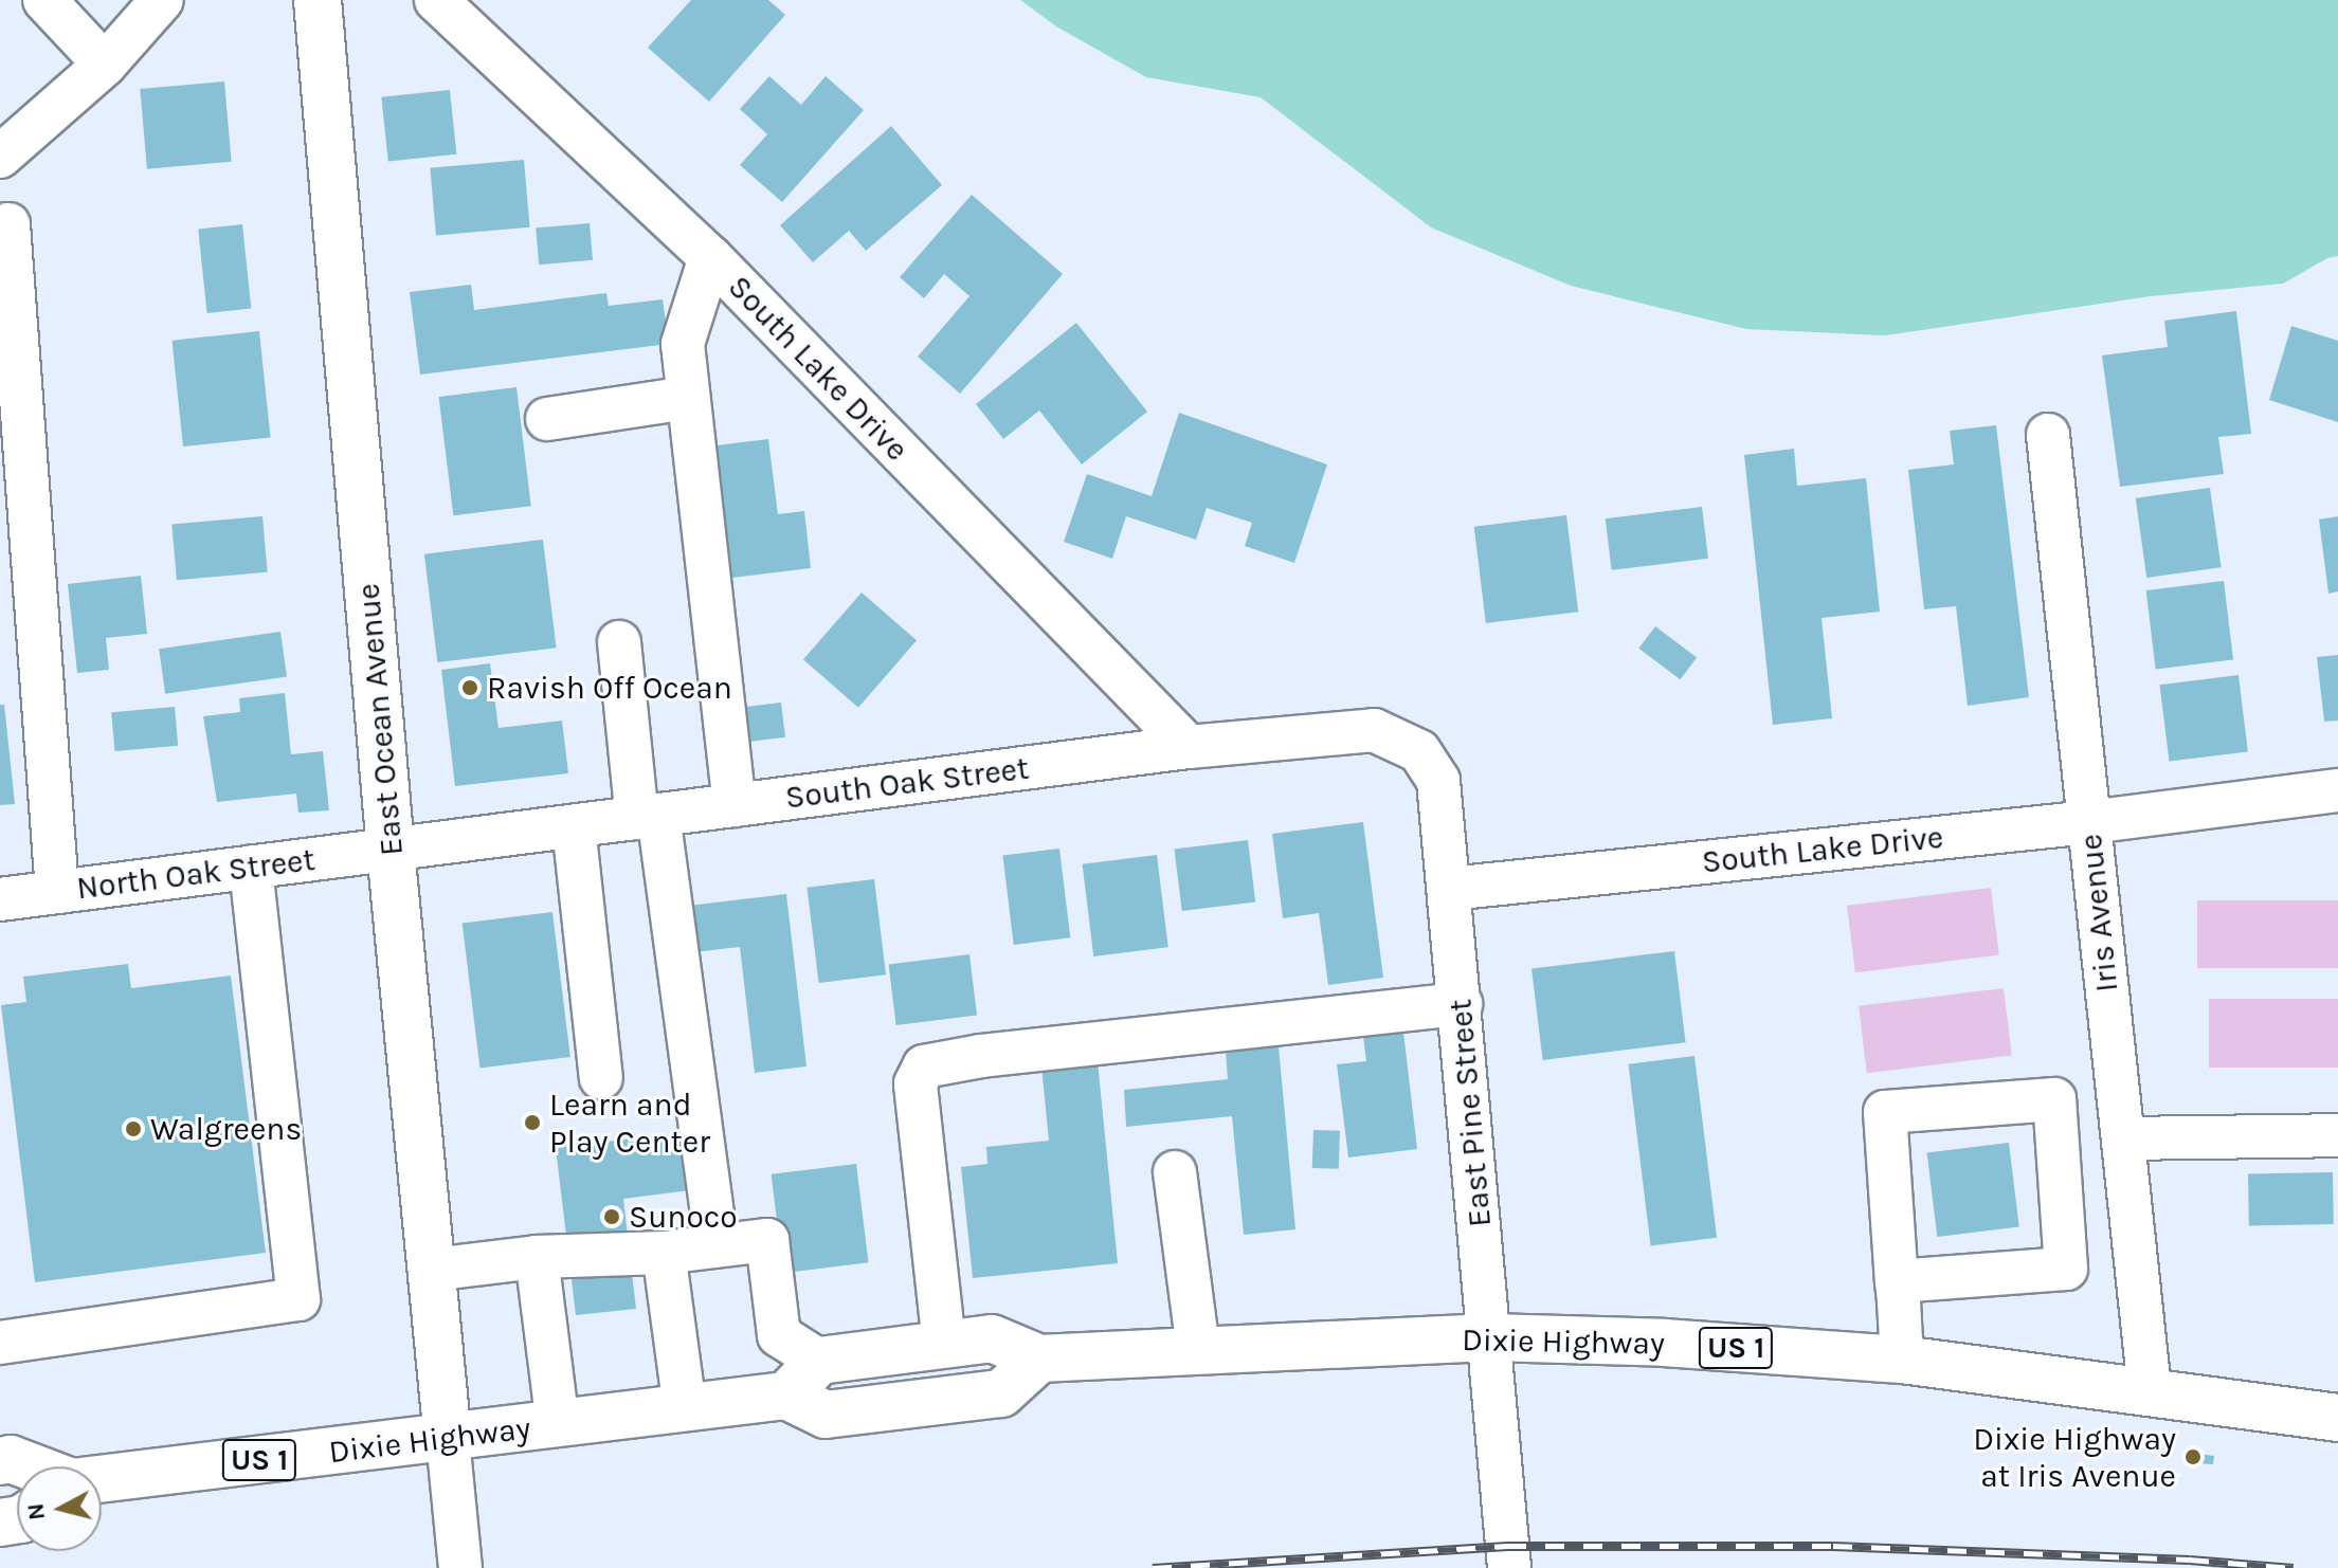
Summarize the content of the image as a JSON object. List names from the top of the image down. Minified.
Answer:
{"streets":{"main road":["East Ocean Avenue","Dixie Highway","US 1"],"street":["South Lake Drive","South Oak Street","North Oak Street","Iris Avenue","East Pine Street"]},"crossings":[["South Lake Drive","South Oak Street"],["South Lake Drive","Iris Avenue"],["South Lake Drive","East Pine Street"],["East Ocean Avenue","South Oak Street"],["East Ocean Avenue","North Oak Street"],["East Ocean Avenue","Dixie Highway"],["South Oak Street","North Oak Street"],["South Oak Street","East Pine Street"],["Iris Avenue","Dixie Highway"],["East Pine Street","Dixie Highway"]],"places":["Ravish Off Ocean","Learn and Play Center","Walgreens","Sunoco","Dixie Highway at Iris Avenue"],"north":"left"}
